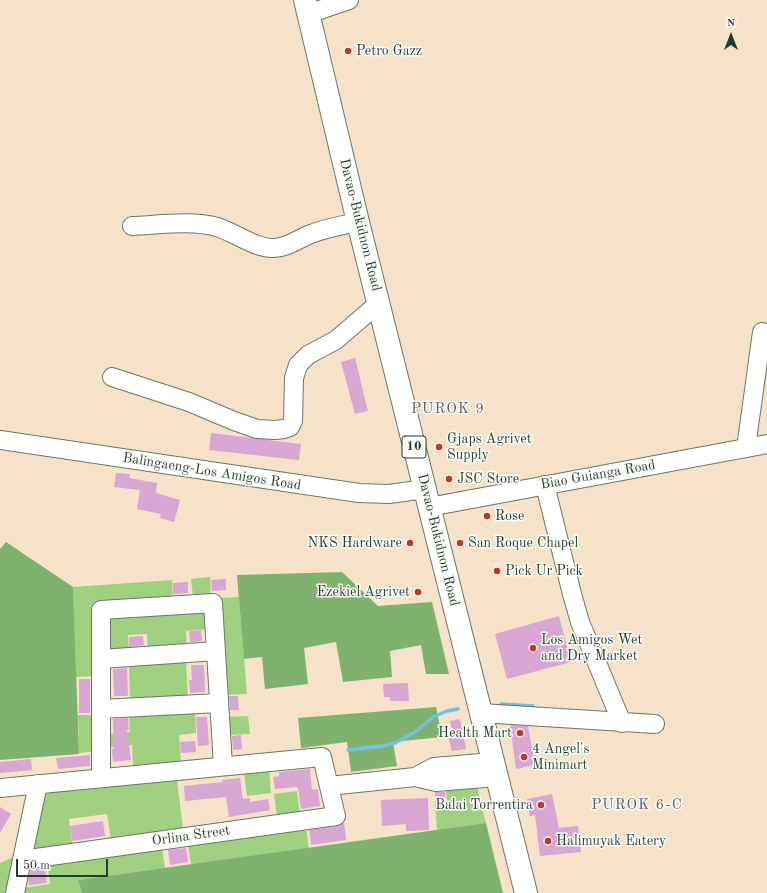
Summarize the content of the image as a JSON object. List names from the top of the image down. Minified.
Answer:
{"streets":{"highway":["Davao-Bukidnon Road","10"],"street":["Balingaeng-Los Amigos Road","Biao Guianga Road","Orlina Street"]},"crossings":[["Davao-Bukidnon Road","Balingaeng-Los Amigos Road"],["Davao-Bukidnon Road","Biao Guianga Road"],["Balingaeng-Los Amigos Road","Biao Guianga Road"]],"districts":["PUROK 9","PUROK 6-C"],"places":["Petro Gazz","Gjaps Agrivet Supply","JSC Store","Rose","NKS Hardware","San Roque Chapel","Pick Ur Pick","Ezekiel Agrivet","Los Amigos Wet and Dry Market","Health Mart","4 Angel's Minimart","Balai Torrentira","Halimuyak Eatery"],"scale_bar":"50 m","north":"top"}
